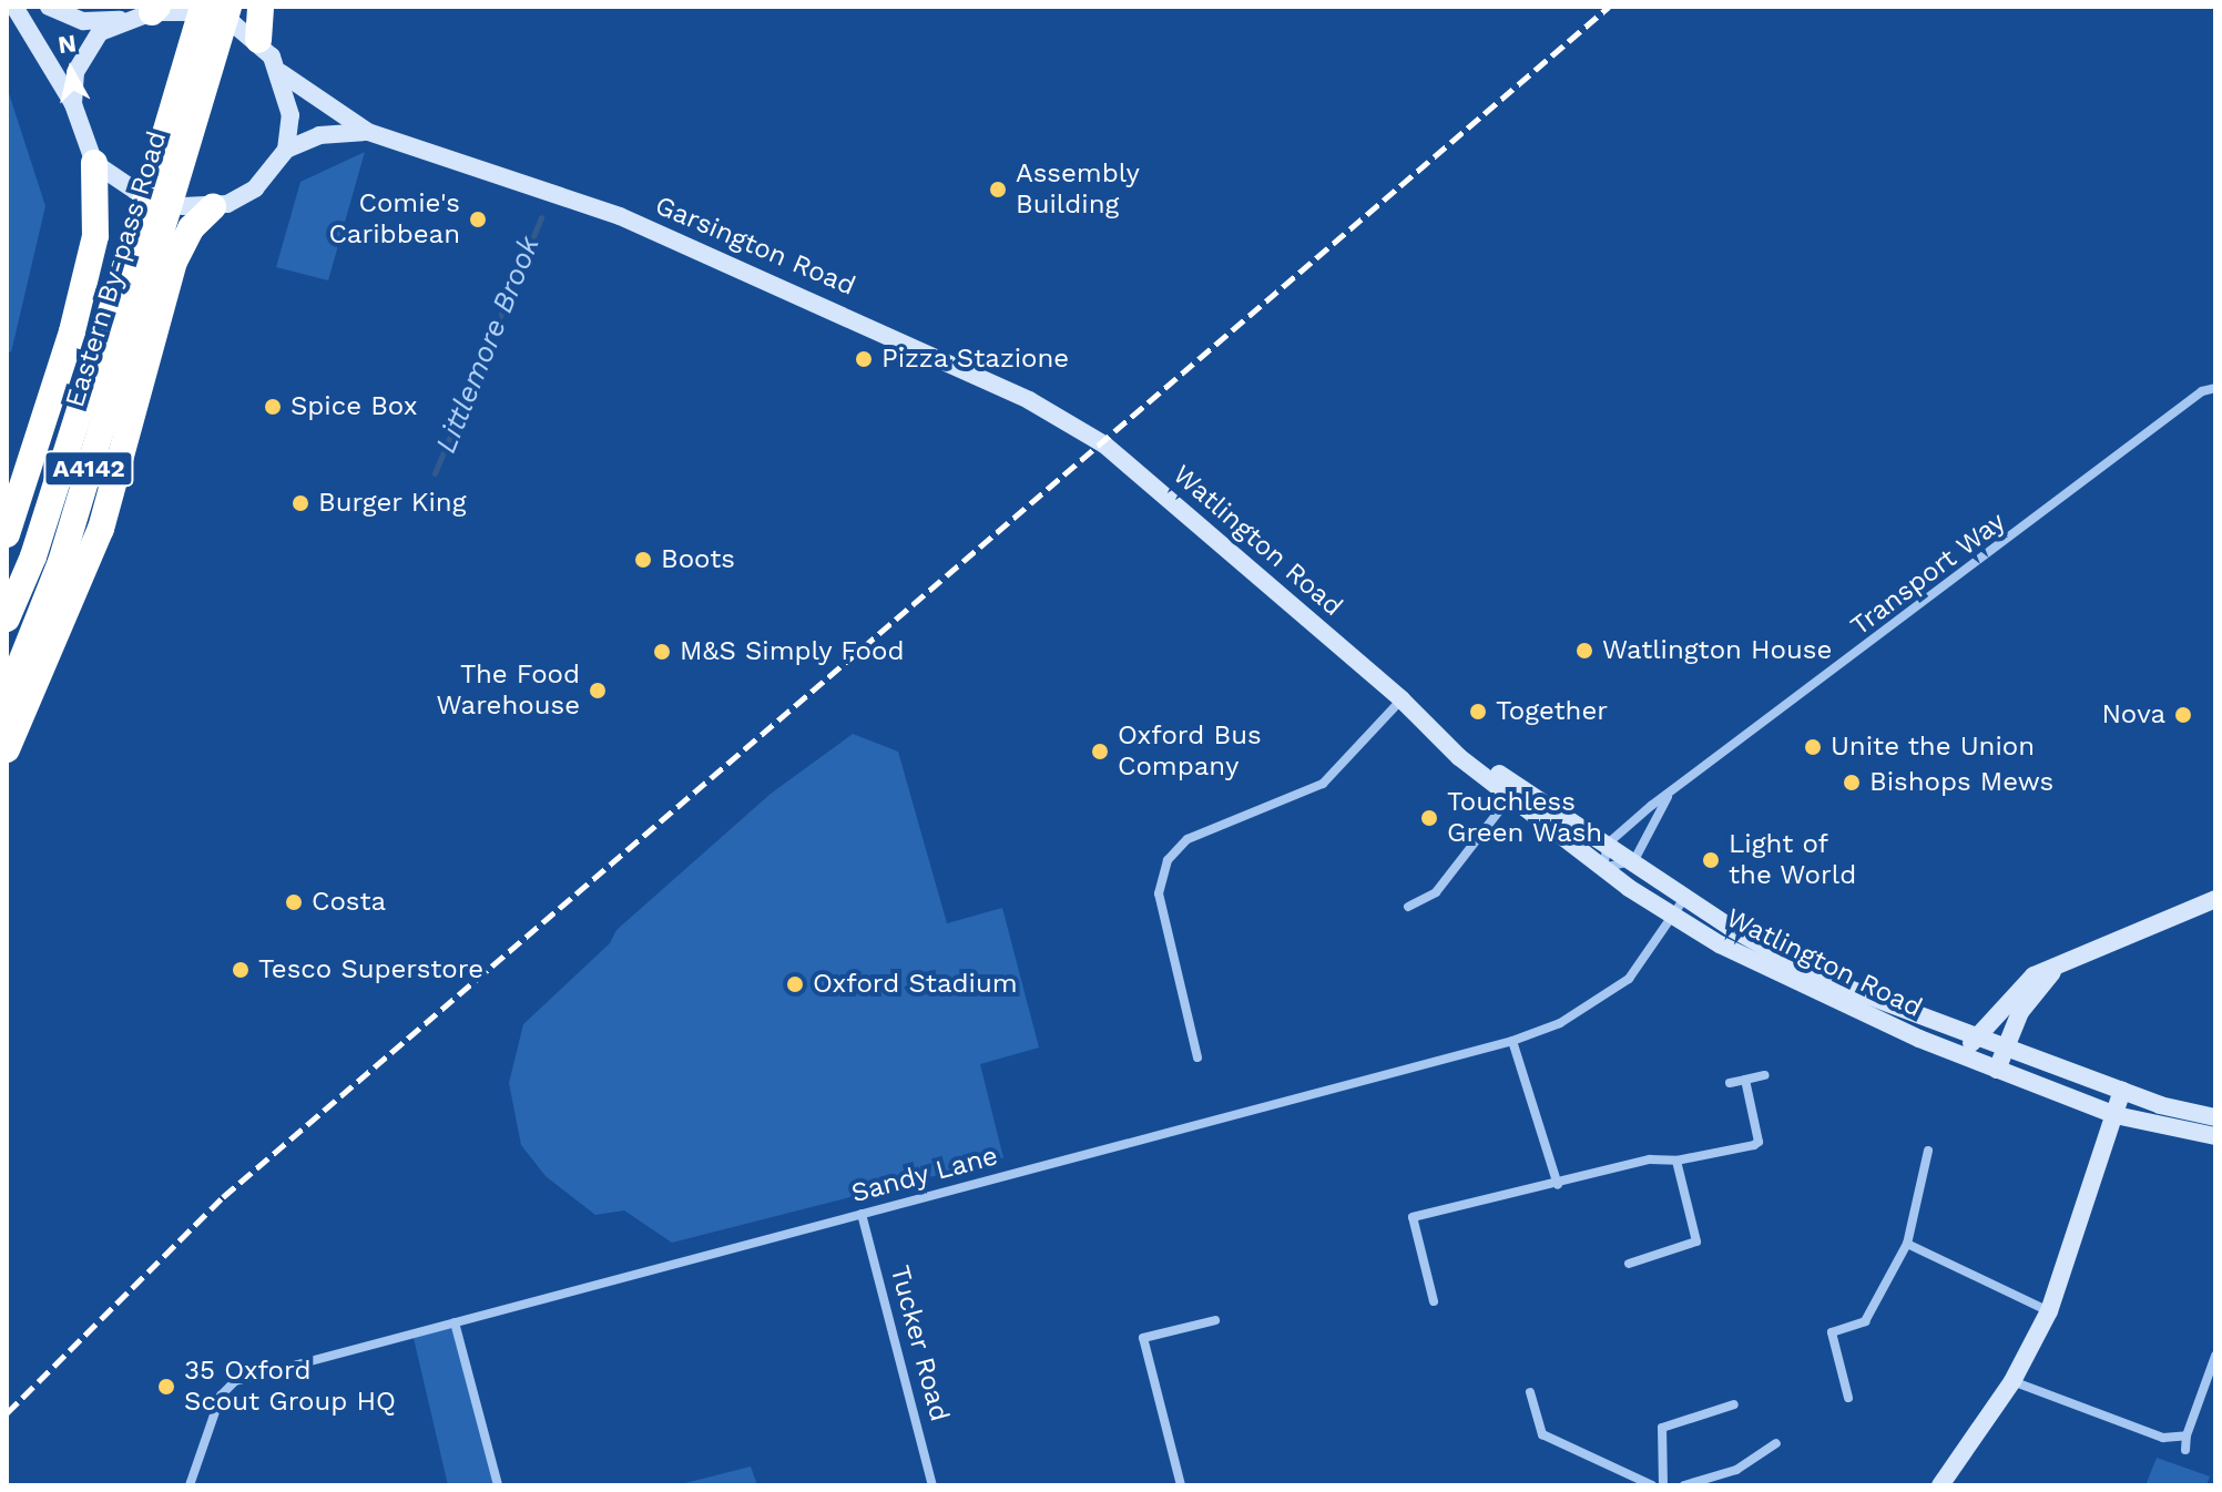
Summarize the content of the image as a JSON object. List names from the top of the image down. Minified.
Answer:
{"streets":{"highway":["Eastern By-pass Road","A4142"],"main road":["Garsington Road","Watlington Road"],"street":["Transport Way","Sandy Lane","Tucker Road"]},"crossings":[["Garsington Road","Watlington Road"],["Watlington Road","Transport Way"],["Watlington Road","Sandy Lane"],["Sandy Lane","Tucker Road"]],"water":["Littlemore Brook"],"places":["Assembly Building","Comie's Caribbean","Pizza Stazione","Spice Box","Burger King","Boots","Watlington House","M&S Simply Food","The Food Warehouse","Together","Nova","Unite the Union","Oxford Bus Company","Bishops Mews","Touchless Green Wash","Light of the World","Costa","Tesco Superstore","Oxford Stadium","35 Oxford Scout Group HQ"],"north":"top"}
